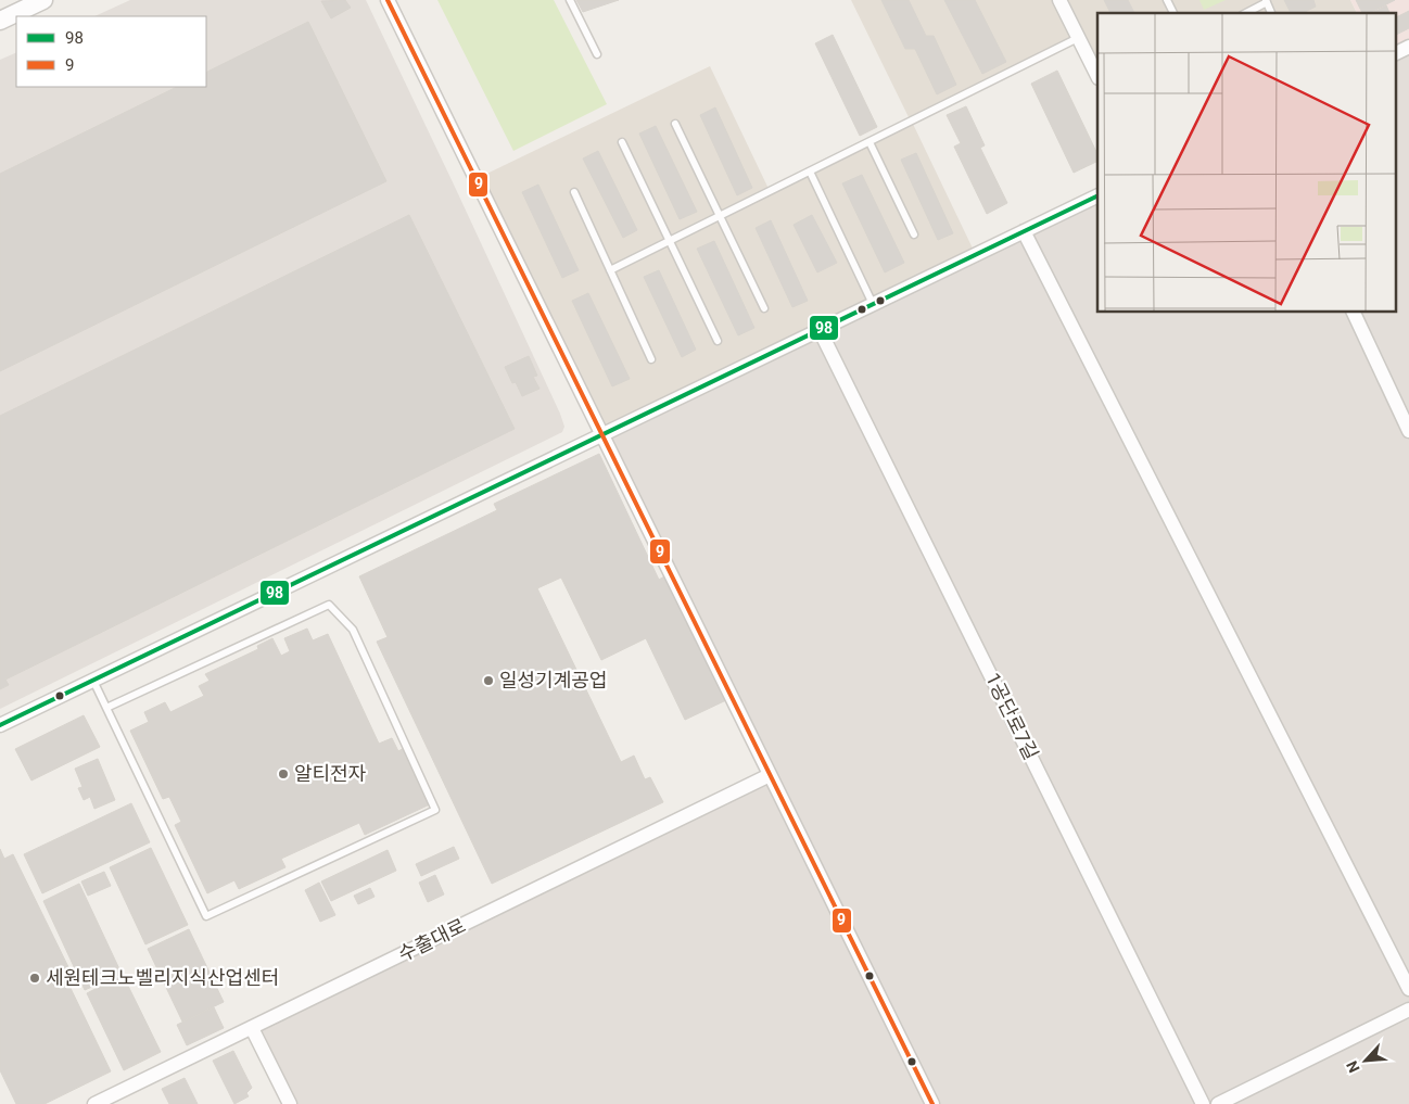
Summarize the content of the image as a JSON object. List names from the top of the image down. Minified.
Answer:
{"streets":{"street":["1공단로7길","수출대로"]},"places":["일성기계공업","알티전자","세원테크노벨리지식산업센터"],"lines":["transit line 9","transit line 98"],"legend":["98","9"],"north":"bottom left"}
